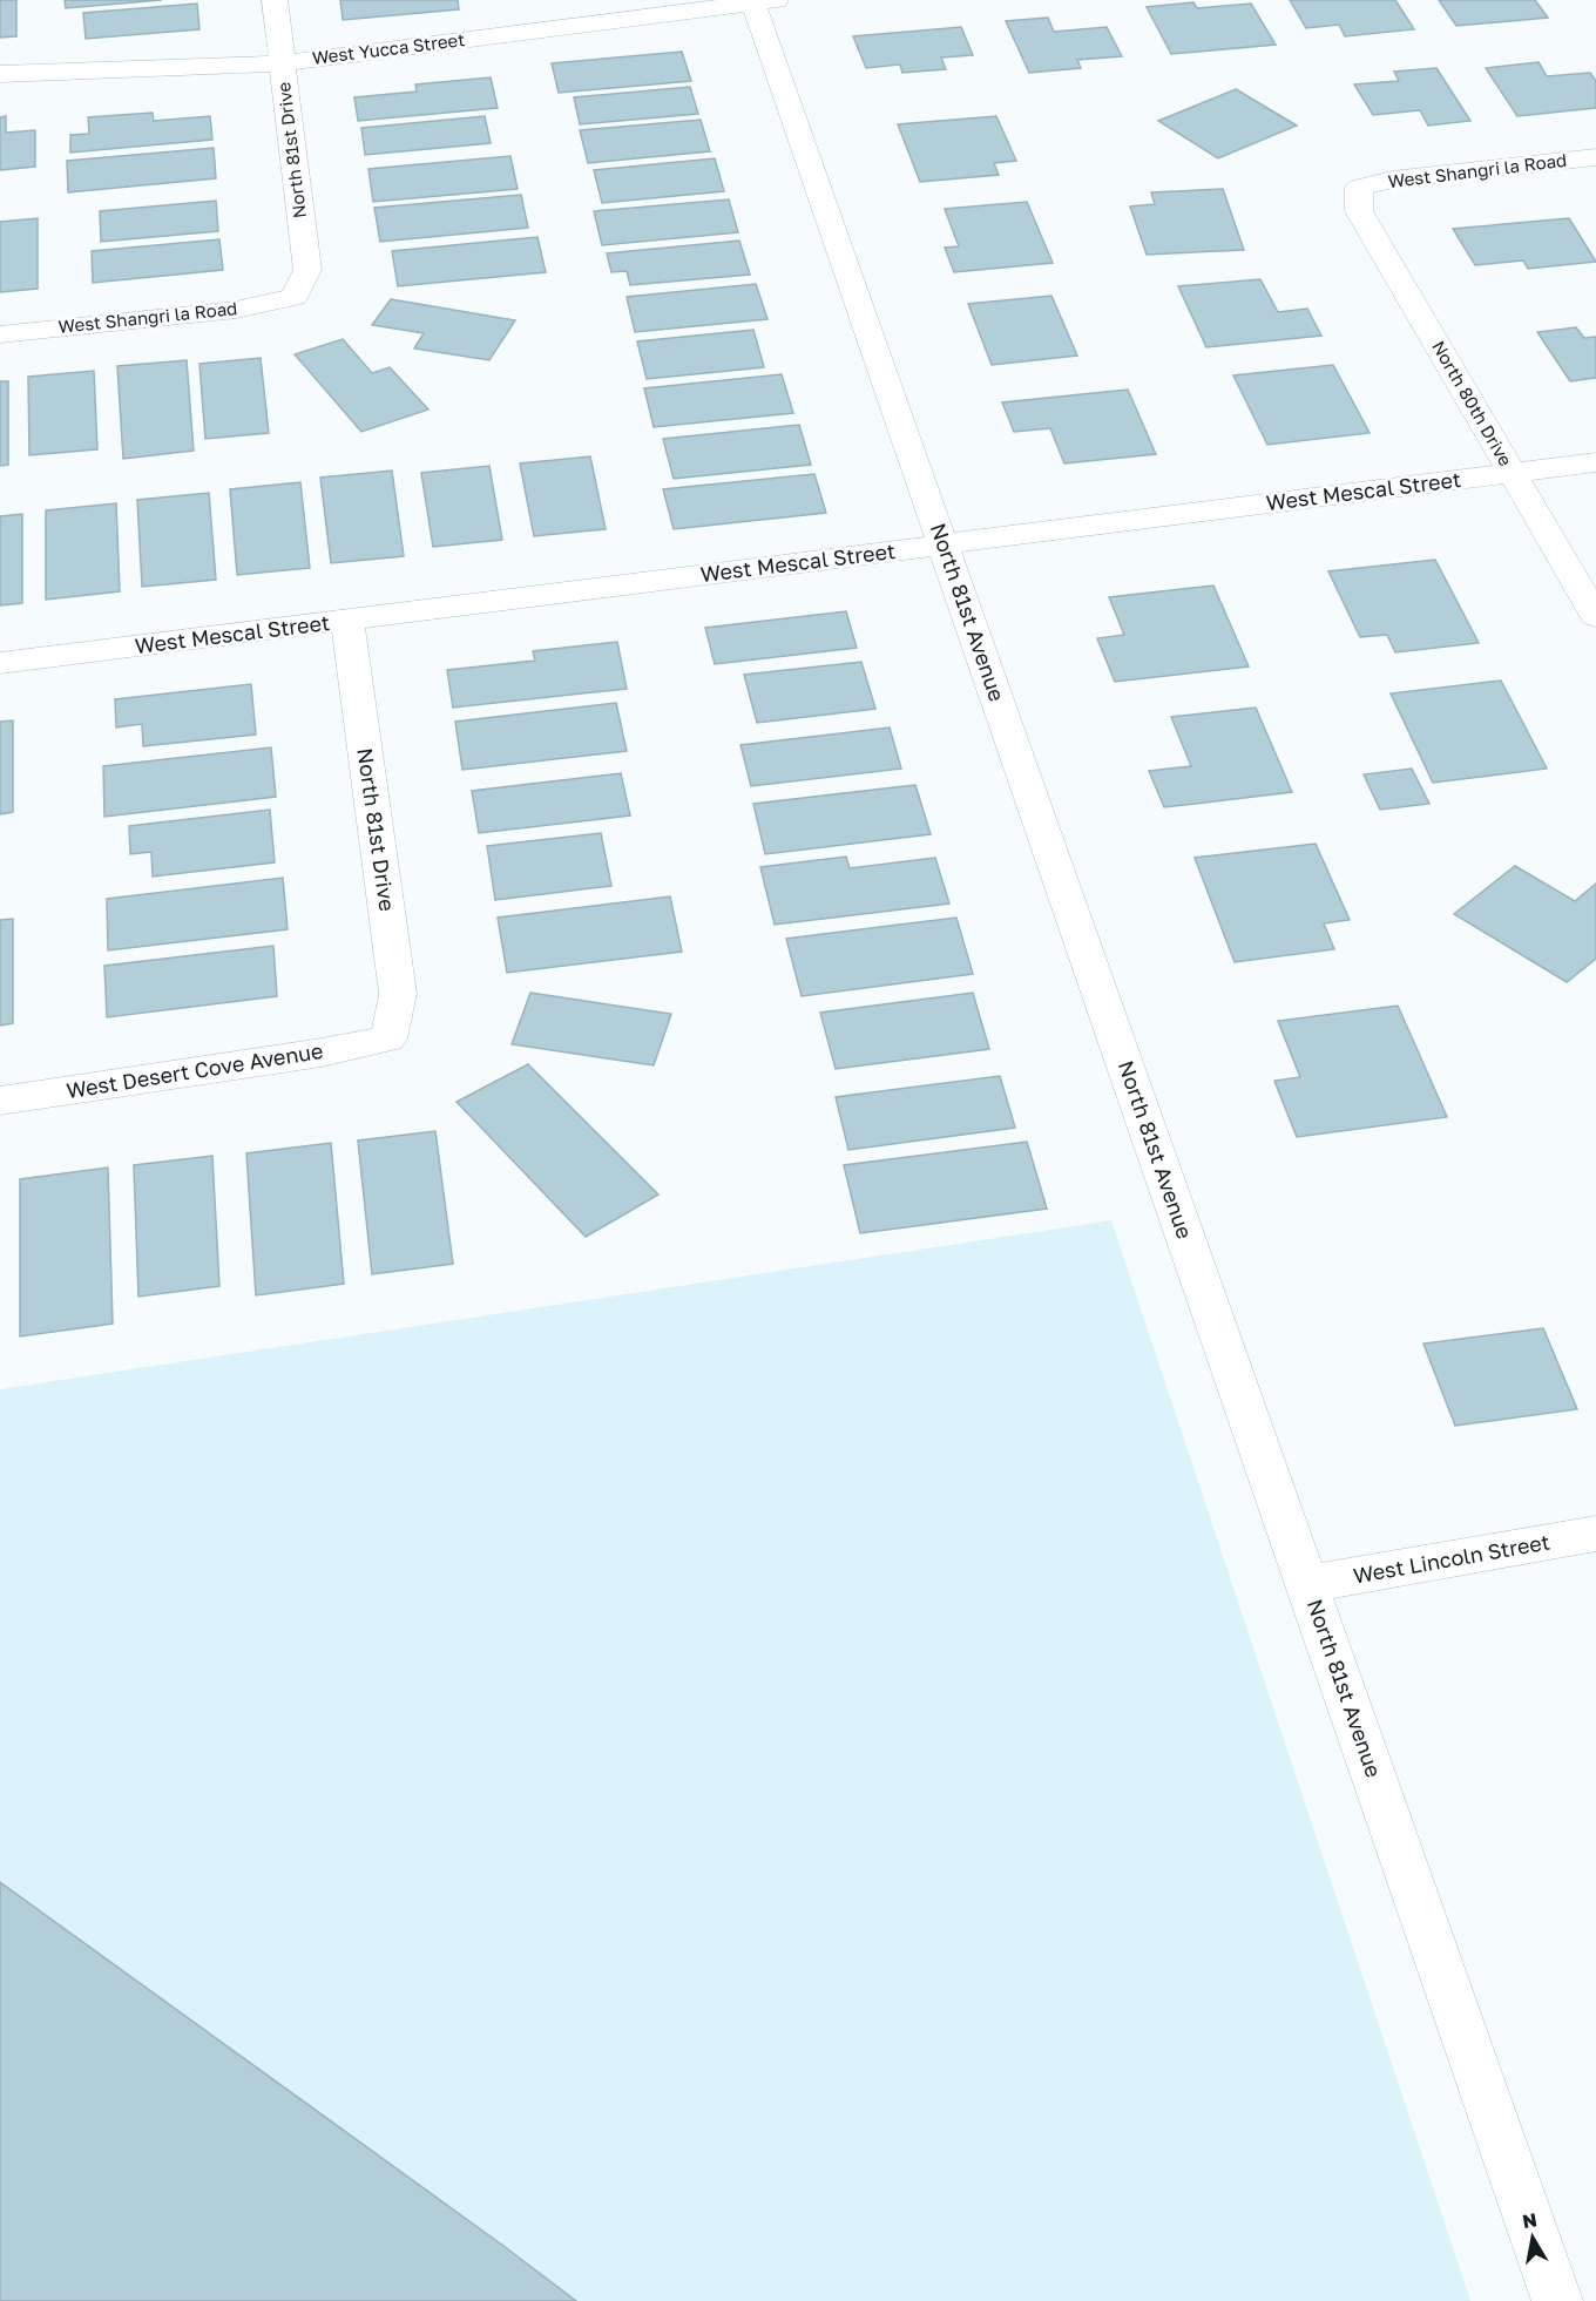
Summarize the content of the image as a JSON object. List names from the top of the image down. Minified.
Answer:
{"streets":{"street":["West Yucca Street","North 81st Drive","West Shangri la Road","North 80th Drive","West Mescal Street","North 81st Avenue","West Desert Cove Avenue","West Lincoln Street"]},"crossings":[["West Yucca Street","North 81st Drive"],["West Yucca Street","North 81st Avenue"],["North 81st Drive","West Shangri la Road"],["North 81st Drive","West Mescal Street"],["North 81st Drive","West Desert Cove Avenue"],["West Shangri la Road","North 80th Drive"],["North 80th Drive","West Mescal Street"],["West Mescal Street","North 81st Avenue"],["North 81st Avenue","West Lincoln Street"]],"north":"top"}
